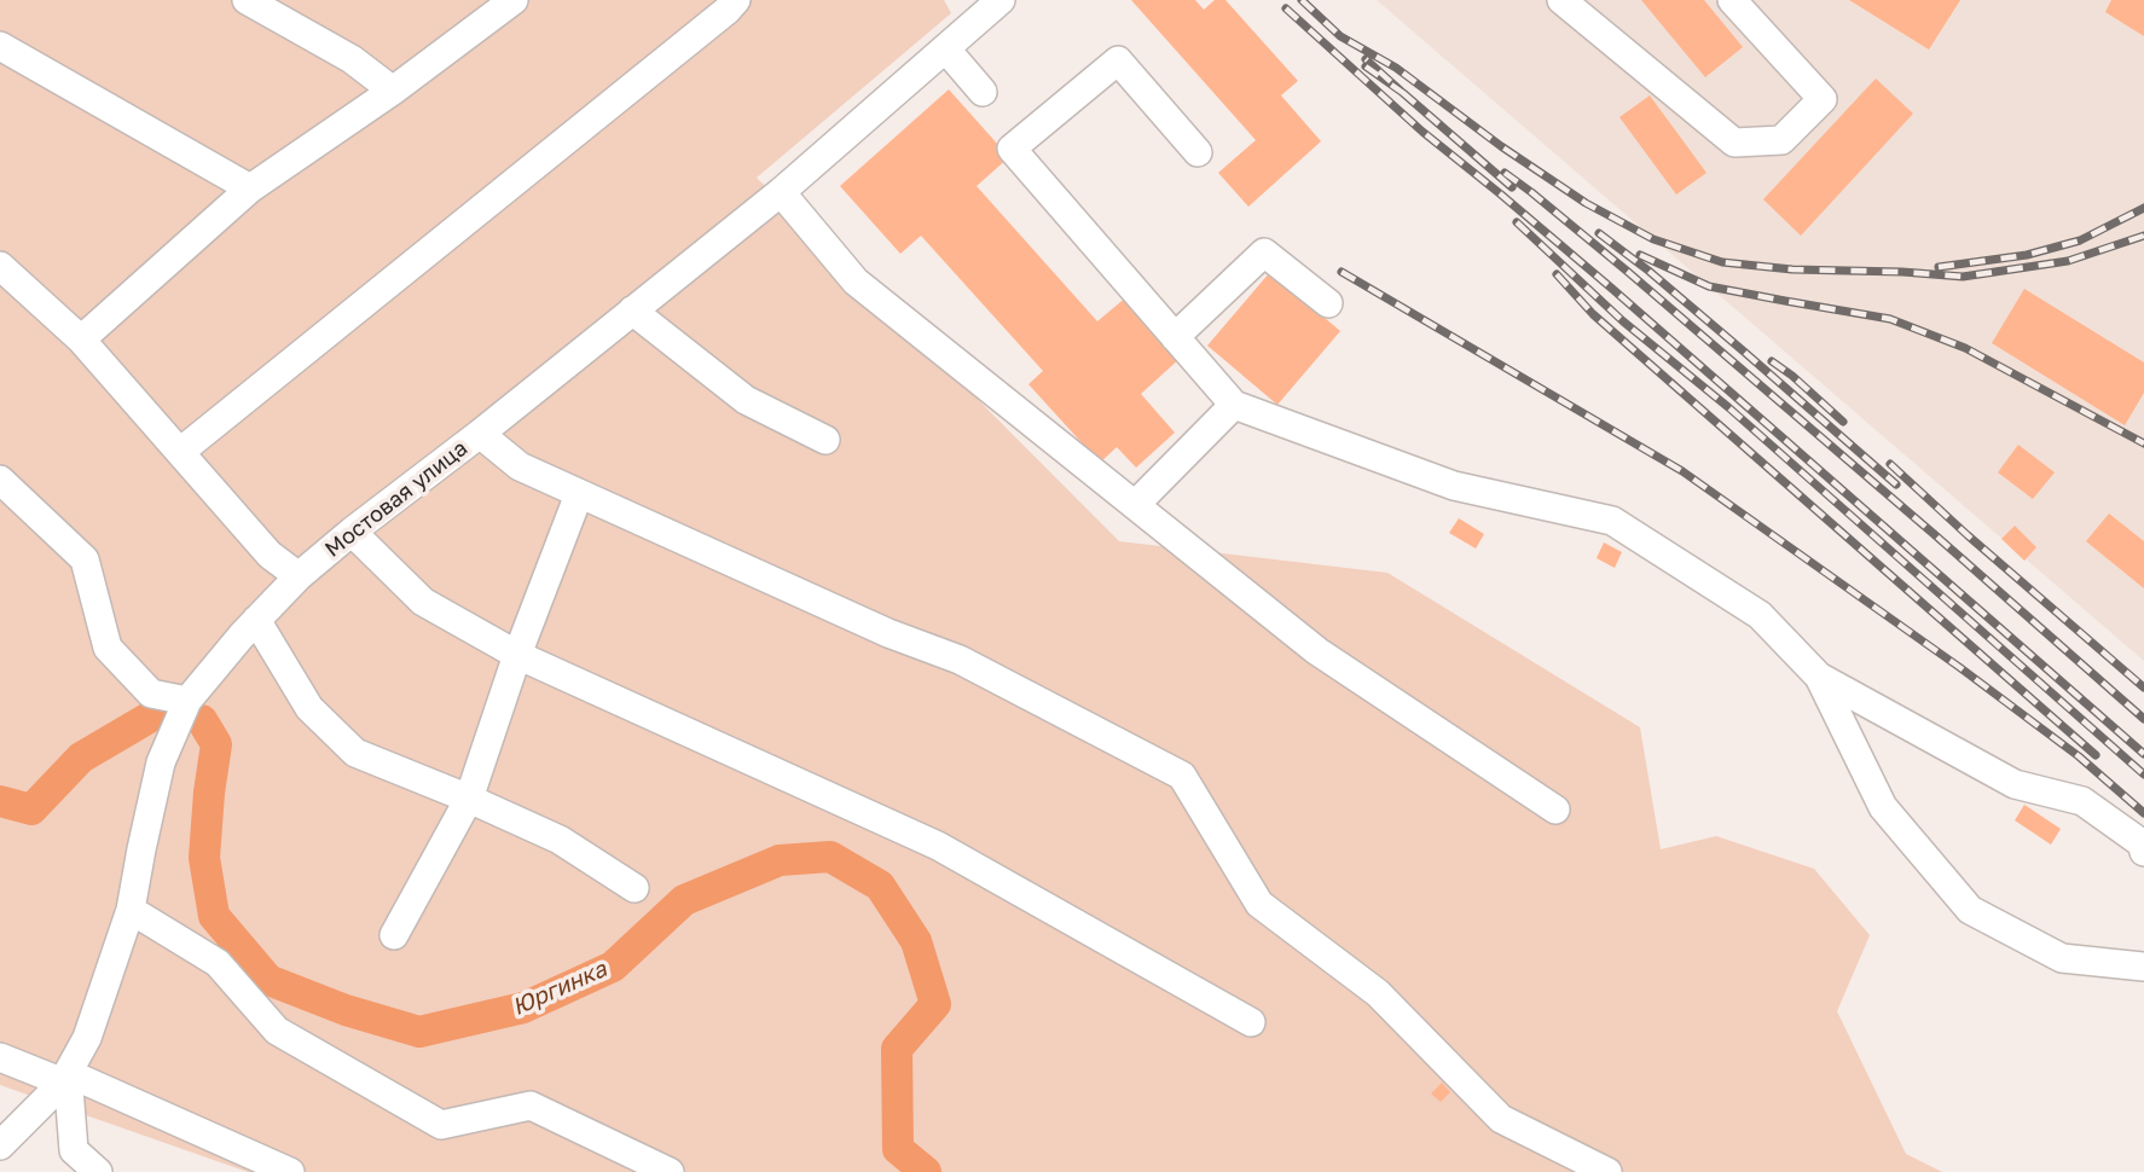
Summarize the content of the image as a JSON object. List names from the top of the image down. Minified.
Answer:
{"streets":{"street":["Мостовая улица"]},"water":["Юргинка"]}
